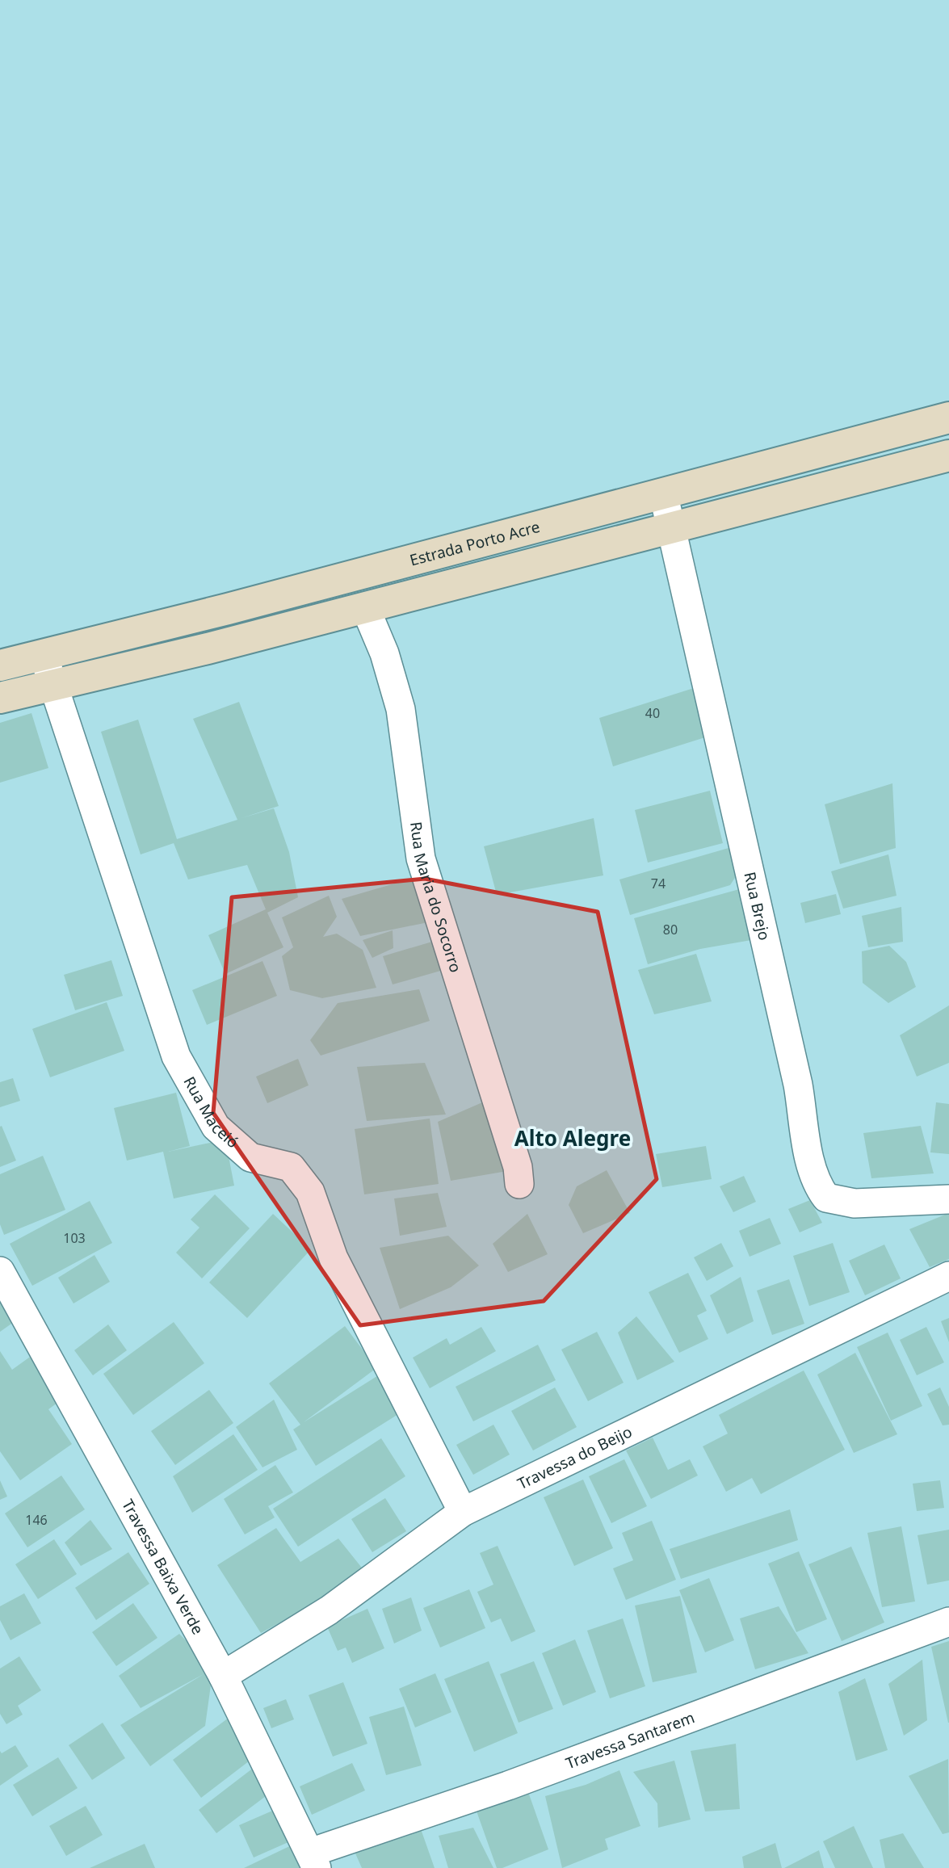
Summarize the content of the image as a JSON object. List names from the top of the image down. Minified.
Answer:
{"streets":{"main road":["Estrada Porto Acre"],"street":["Rua Maria do Socorro","Rua Brejo","Rua Maceió","Travessa do Beijo","Travessa Baixa Verde","Travessa Santarem"]},"crossings":[["Estrada Porto Acre","Rua Brejo"],["Estrada Porto Acre","Rua Maceió"],["Rua Maceió","Travessa do Beijo"],["Travessa do Beijo","Travessa Baixa Verde"],["Travessa Baixa Verde","Travessa Santarem"]],"districts":["Alto Alegre"],"house_numbers":["40","74","80","103","146"]}
